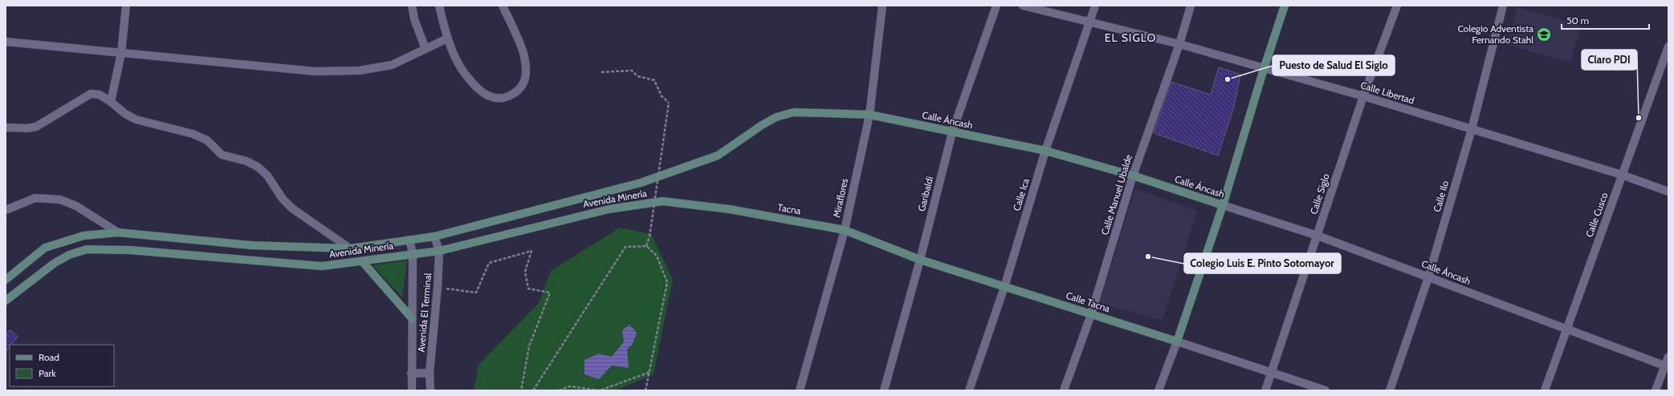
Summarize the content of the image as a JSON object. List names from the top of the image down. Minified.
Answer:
{"streets":{"main road":["Calle Áncash","Avenida Minería","Tacna","Calle Tacna"],"street":["Calle Libertad","Garibaldi","Calle Siglo","Calle Ica","Calle Manuel Ubalde","Calle Ilo","Miraflores","Calle Cusco","Avenida El Terminal"]},"crossings":[["Calle Libertad","Calle Siglo"],["Calle Libertad","Calle Ica"],["Calle Libertad","Calle Manuel Ubalde"],["Calle Libertad","Calle Ilo"],["Calle Libertad","Calle Cusco"],["Calle Áncash","Garibaldi"],["Calle Áncash","Calle Siglo"],["Calle Áncash","Calle Ica"],["Calle Áncash","Calle Manuel Ubalde"],["Calle Áncash","Calle Ilo"],["Calle Áncash","Miraflores"],["Calle Áncash","Avenida Minería"],["Calle Áncash","Calle Cusco"],["Garibaldi","Calle Tacna"],["Calle Siglo","Calle Tacna"],["Calle Ica","Calle Tacna"],["Calle Manuel Ubalde","Calle Tacna"],["Miraflores","Tacna"],["Miraflores","Calle Tacna"],["Avenida Minería","Tacna"],["Avenida Minería","Avenida El Terminal"],["Tacna","Calle Tacna"]],"districts":["EL SIGLO"],"places":{"school or university":["Colegio Adventista Fernando Stahl"],"other":["Puesto de Salud El Siglo","Claro PDI","Colegio Luis E. Pinto Sotomayor"]},"legend":["Road","Park"],"scale_bar":"50 m"}
